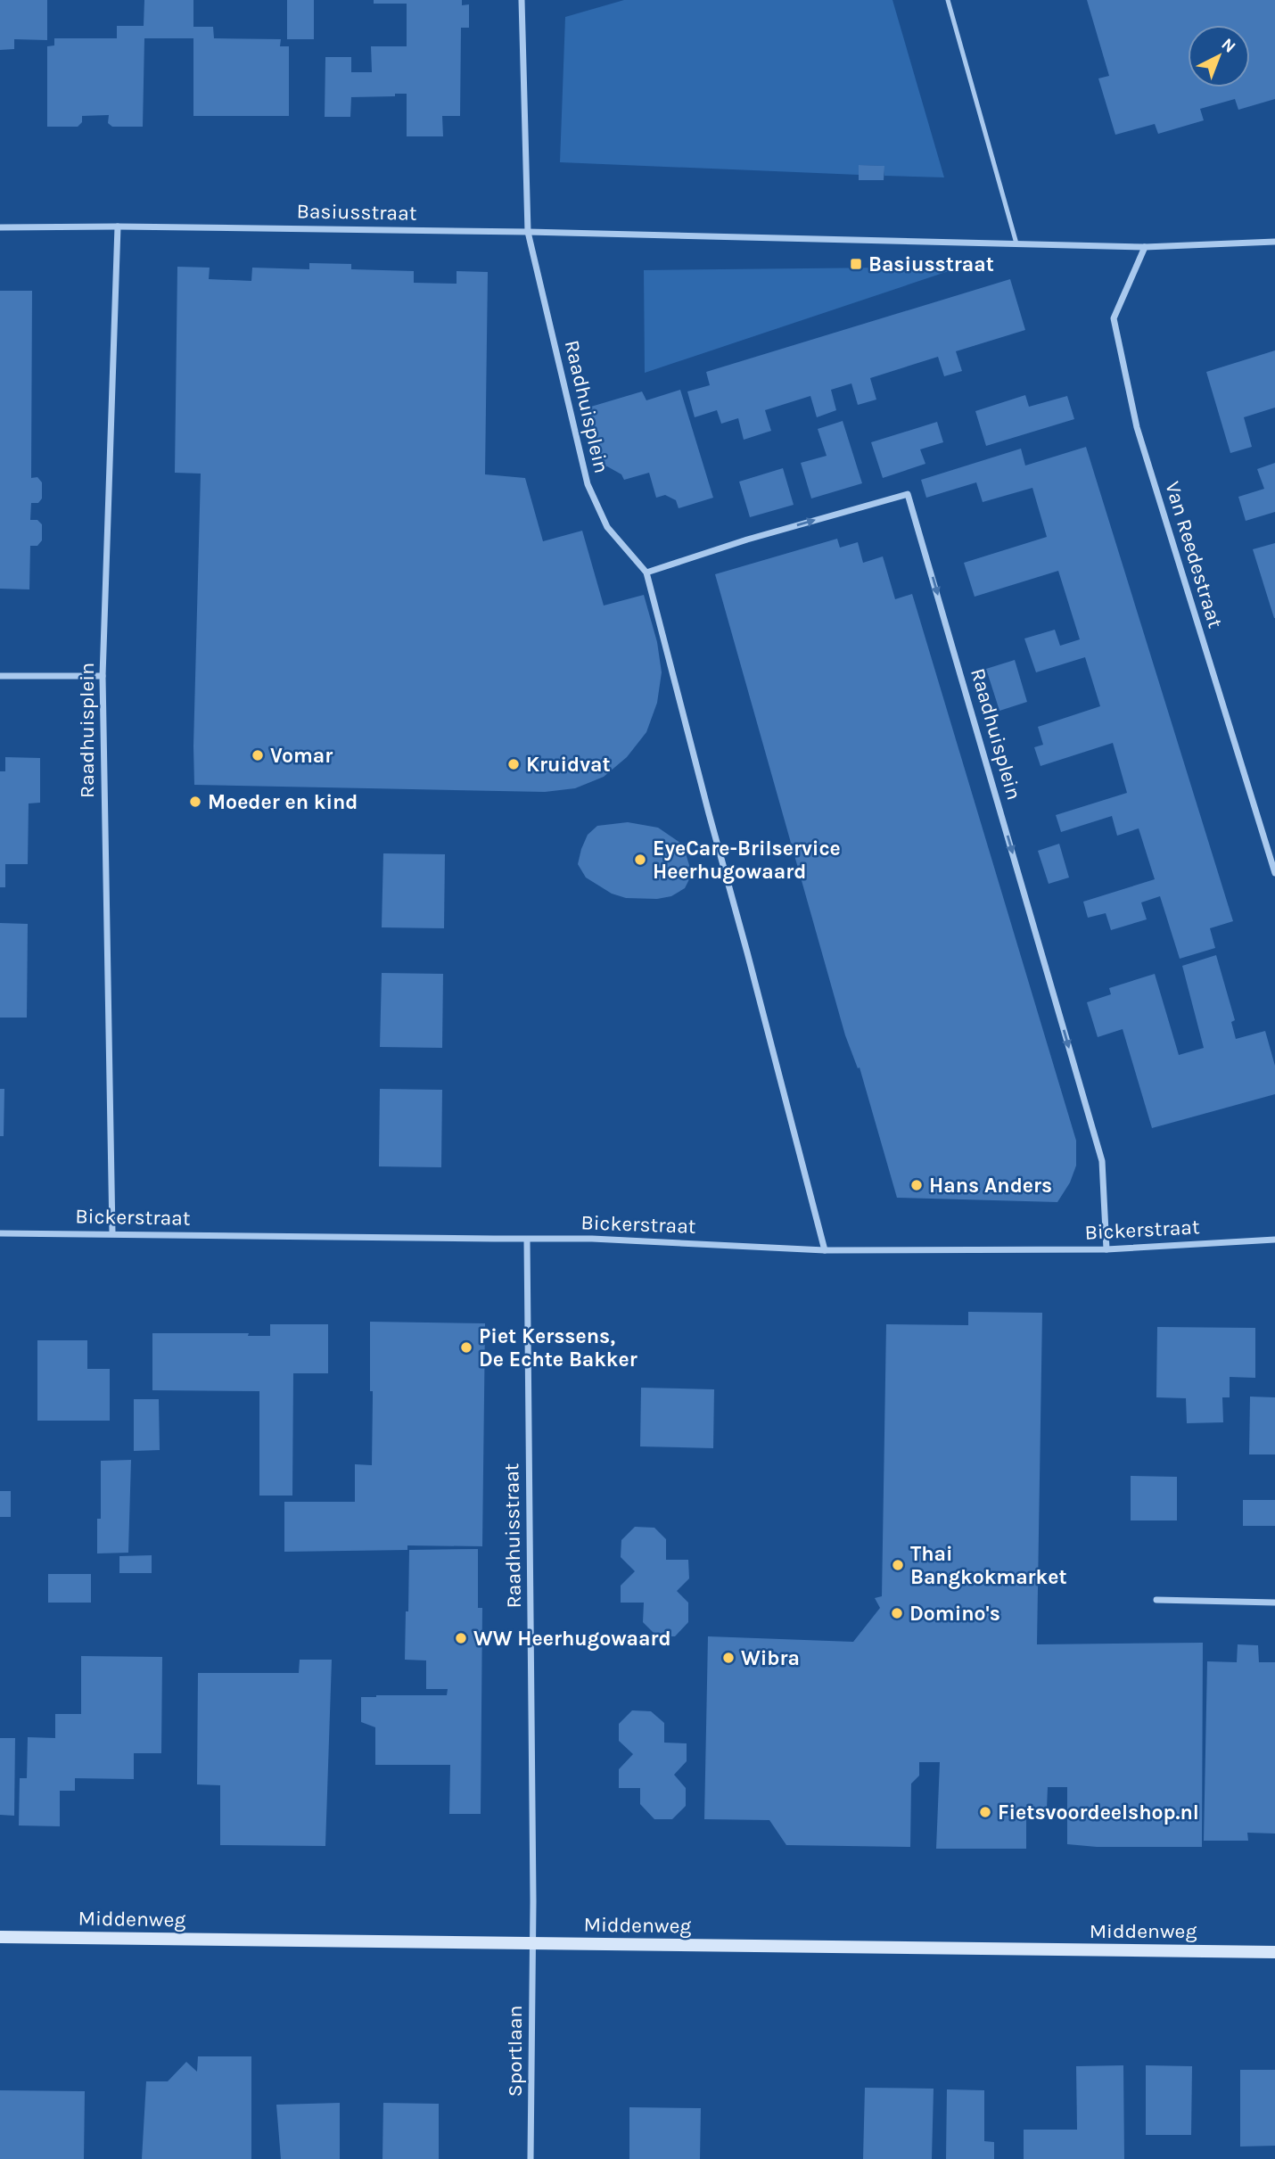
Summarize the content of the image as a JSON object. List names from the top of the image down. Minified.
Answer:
{"streets":{"street":["Basiusstraat","Raadhuisplein","Van Reedestraat","Bickerstraat","Raadhuisstraat","Middenweg","Sportlaan"]},"crossings":[["Basiusstraat","Raadhuisplein"],["Basiusstraat","Van Reedestraat"],["Raadhuisplein","Bickerstraat"],["Bickerstraat","Raadhuisstraat"],["Raadhuisstraat","Middenweg"],["Raadhuisstraat","Sportlaan"],["Middenweg","Sportlaan"]],"places":{"transit":["Basiusstraat"],"other":["Vomar","Kruidvat","Moeder en kind","EyeCare-Brilservice Heerhugowaard","Hans Anders","Piet Kerssens, De Echte Bakker","Thai Bangkokmarket","Domino's","WW Heerhugowaard","Wibra","Fietsvoordeelshop.nl"]},"north":"top right"}
